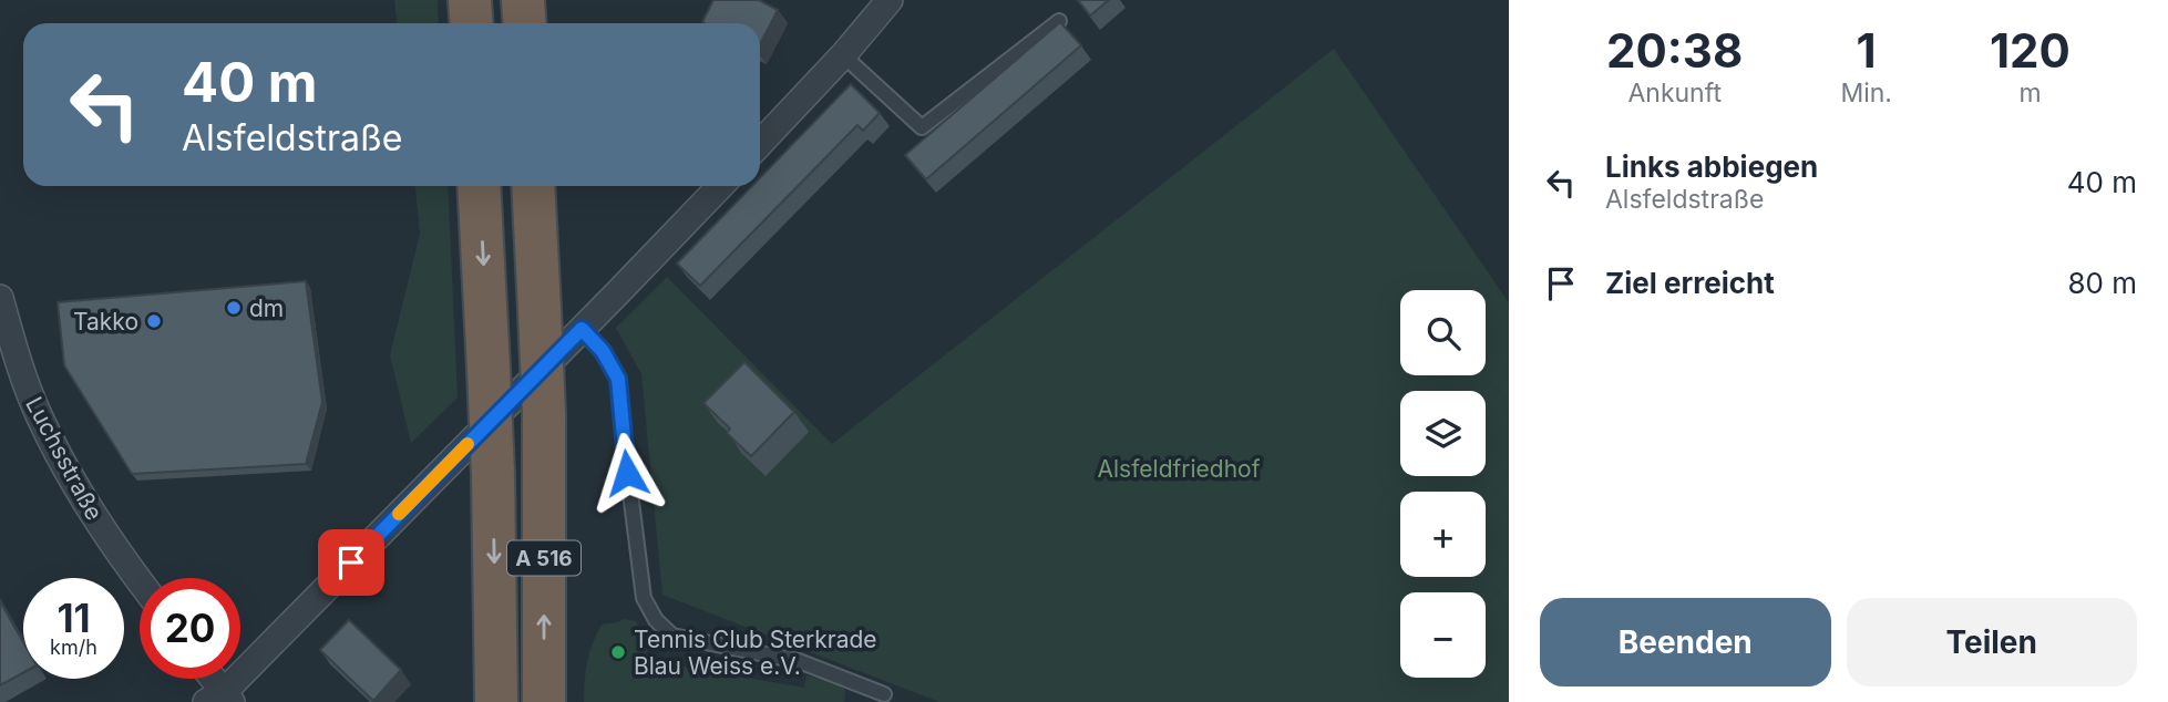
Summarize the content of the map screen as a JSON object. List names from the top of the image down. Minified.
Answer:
{"streets":{"highway":["A 516"],"street":["Luchsstraße"]},"parks":["Alsfeldfriedhof"],"places":["dm","Takko","Tennis Club Sterkrade Blau Weiss e.V."],"page":{"eta":["20:38","Ankunft","1","Min.","120","m"],"turn":["40 m","Alsfeldstraße"],"list":[{"name":"Links abbiegen","note":"Alsfeldstraße","value":"40 m"},{"name":"Ziel erreicht","value":"80 m"}],"map_buttons":["+","−"],"speed":"11 km/h","limit":"20","buttons":["Beenden","Teilen"]}}
